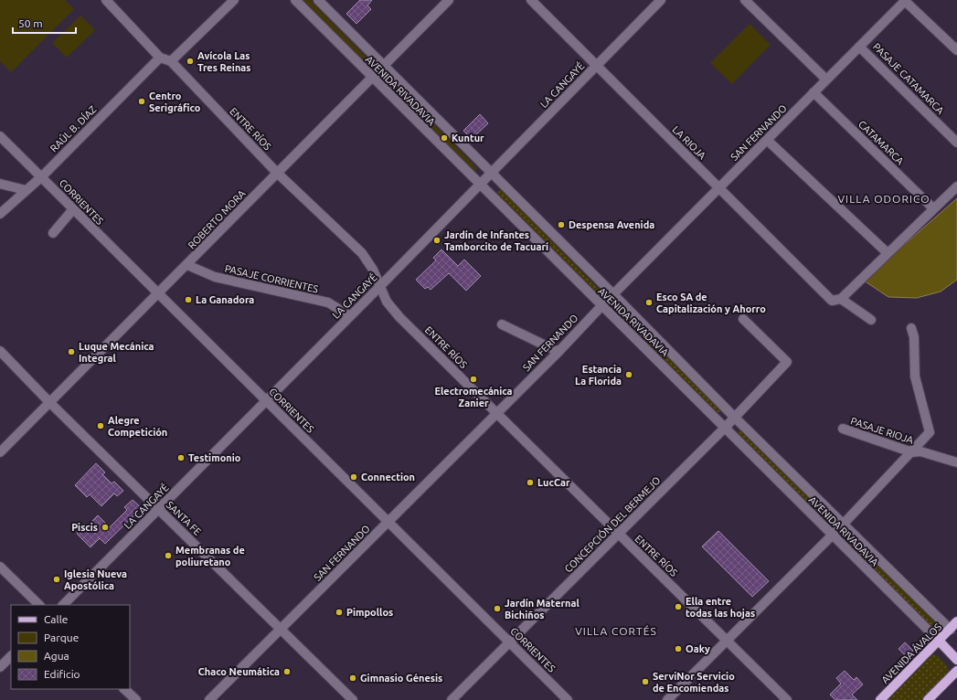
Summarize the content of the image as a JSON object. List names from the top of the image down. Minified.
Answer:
{"streets":{"main road":["AVENIDA RIVADAVIA","AVENIDA ÁVALOS"],"street":["PASAJE CATAMARCA","LA CANGAYÉ","RAÚL B. DÍAZ","ENTRE RÍOS","SAN FERNANDO","LA RIOJA","CATAMARCA","CORRIENTES","ROBERTO MORA","PASAJE CORRIENTES","PASAJE RIOJA","SANTA FE","CONCEPCIÓN DEL BERMEJO"]},"crossings":[["PASAJE CATAMARCA","SAN FERNANDO"],["LA CANGAYÉ","AVENIDA RIVADAVIA"],["LA CANGAYÉ","ENTRE RÍOS"],["LA CANGAYÉ","LA RIOJA"],["LA CANGAYÉ","CORRIENTES"],["LA CANGAYÉ","PASAJE CORRIENTES"],["LA CANGAYÉ","SANTA FE"],["AVENIDA RIVADAVIA","SAN FERNANDO"],["AVENIDA RIVADAVIA","ROBERTO MORA"],["AVENIDA RIVADAVIA","CONCEPCIÓN DEL BERMEJO"],["AVENIDA RIVADAVIA","AVENIDA ÁVALOS"],["RAÚL B. DÍAZ","ENTRE RÍOS"],["RAÚL B. DÍAZ","CORRIENTES"],["ENTRE RÍOS","SAN FERNANDO"],["ENTRE RÍOS","ROBERTO MORA"],["ENTRE RÍOS","CONCEPCIÓN DEL BERMEJO"],["SAN FERNANDO","LA RIOJA"],["SAN FERNANDO","CATAMARCA"],["SAN FERNANDO","CORRIENTES"],["SAN FERNANDO","SANTA FE"],["CORRIENTES","ROBERTO MORA"],["CORRIENTES","CONCEPCIÓN DEL BERMEJO"],["ROBERTO MORA","PASAJE CORRIENTES"],["ROBERTO MORA","SANTA FE"]],"districts":["VILLA ODORICO","VILLA CORTÉS"],"places":["Avícola Las Tres Reinas","Centro Serigráfico","Kuntur","Despensa Avenida","Jardín de Infantes Tamborcito de Tacuarí","La Ganadora","Esco SA de Capitalización y Ahorro","Luque Mecánica Integral","Estancia La Florida","Electromecánica Zanier","Alegre Competición","Testimonio","Connection","LucCar","Piscis","Membranas de poliuretano","Iglesia Nueva Apostólica","Ella entre todas las hojas","Jardín Maternal Bichiños","Pimpollos","Oaky","Chaco Neumática","Gimnasio Génesis","ServiNor Servicio de Encomiendas"],"legend":["Calle","Parque","Agua","Edificio"],"scale_bar":"50 m"}
